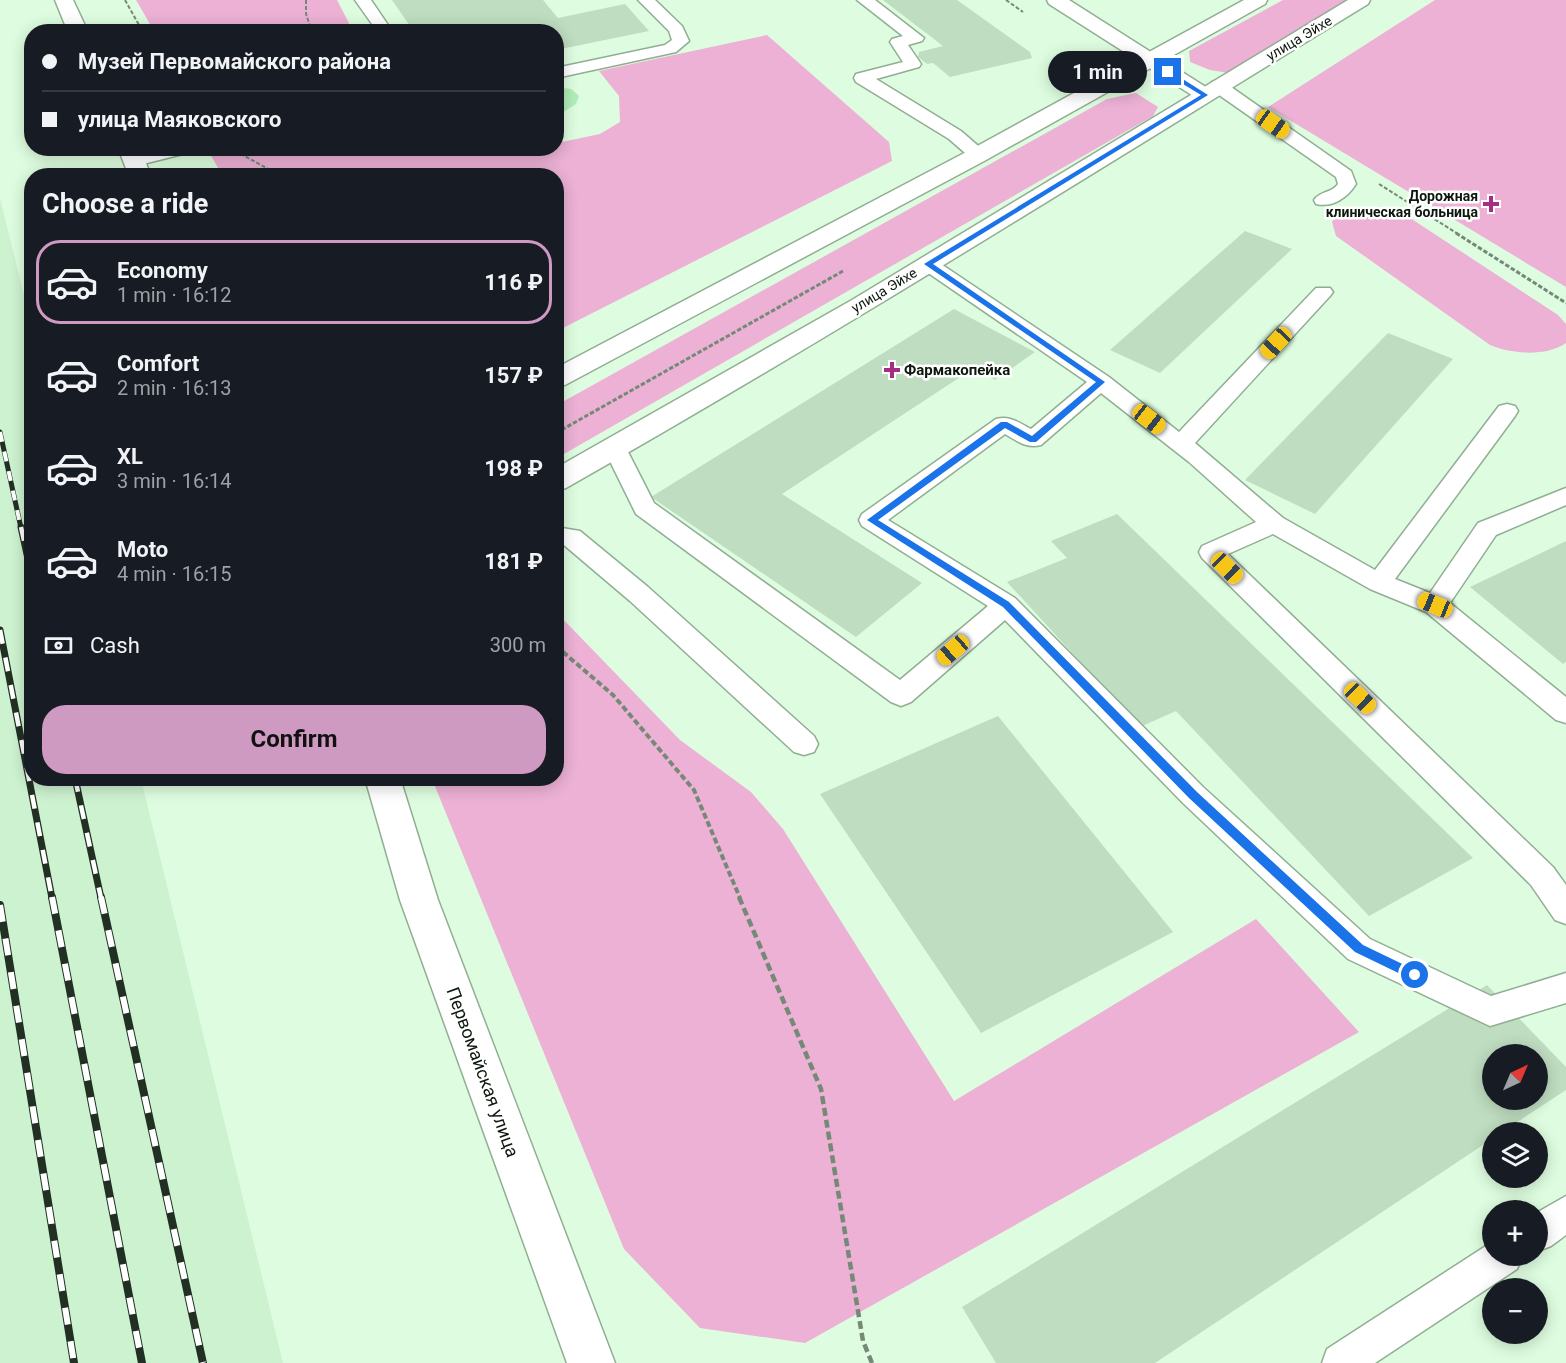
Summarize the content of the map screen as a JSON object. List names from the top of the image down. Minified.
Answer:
{"streets":{"main road":["улица Эйхе","Первомайская улица"]},"places":{"health":["Дорожная клиническая больница","Фармакопейка"]},"north":"top right","page":{"banner":["Музей Первомайского района","улица Маяковского"],"bubble":"1 min","heading":"Choose a ride","list":[{"name":"Economy","note":"1 min · 16:12","value":"116 ₽"},{"name":"Comfort","note":"2 min · 16:13","value":"157 ₽"},{"name":"XL","note":"3 min · 16:14","value":"198 ₽"},{"name":"Moto","note":"4 min · 16:15","value":"181 ₽"}],"pay":["Cash","300 m"],"buttons":"Confirm","map_buttons":["+","−"]}}
